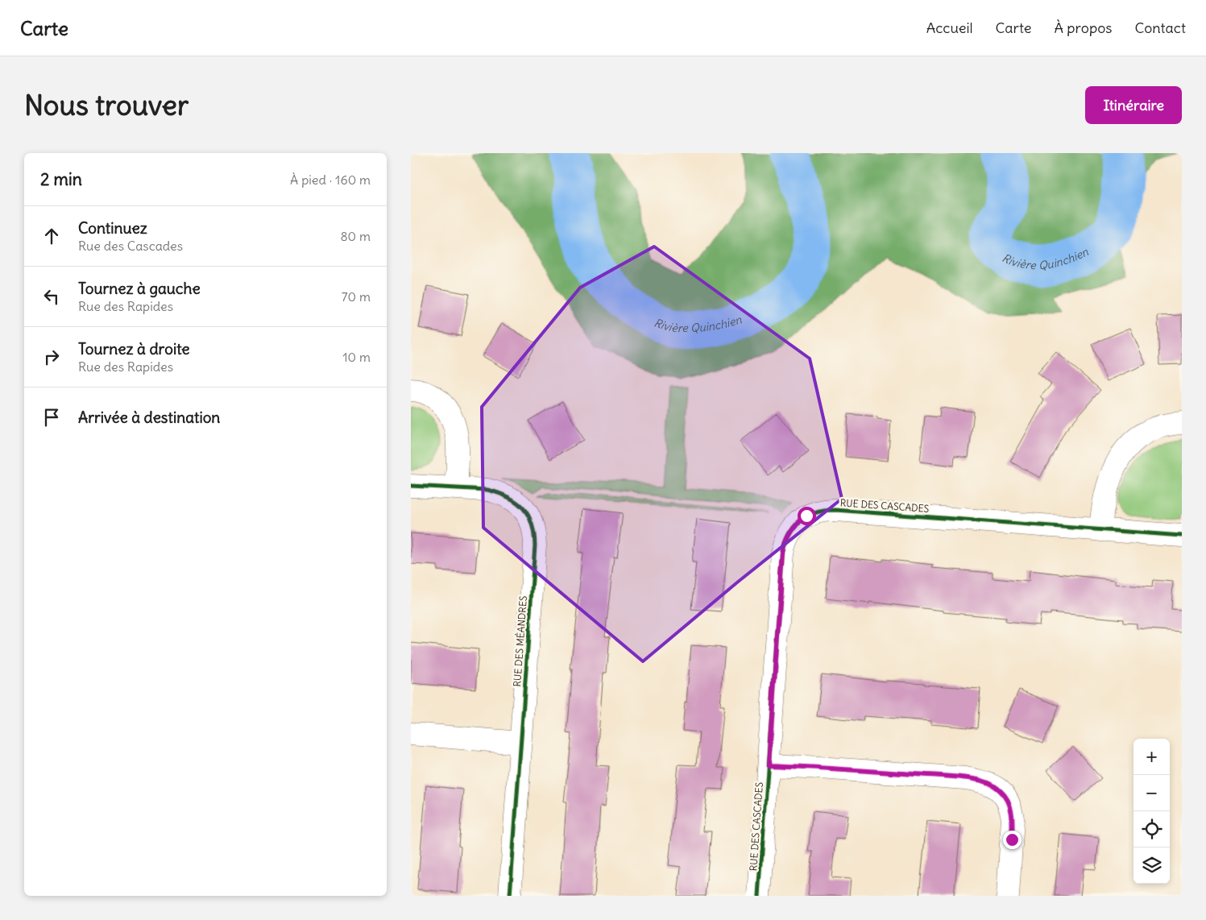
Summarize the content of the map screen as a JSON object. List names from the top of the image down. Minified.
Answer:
{"streets":{"street":["RUE DES CASCADES","RUE DES MÉANDRES"]},"water":["Rivière Quinchien"],"page":{"header":"Carte","nav":["Accueil","Carte","À propos","Contact"],"buttons":"Itinéraire","title":"Nous trouver","heading":["2 min","À pied · 160 m"],"list":[["Continuez","Rue des Cascades","80 m"],["Tournez à gauche","Rue des Rapides","70 m"],["Tournez à droite","Rue des Rapides","10 m"],"Arrivée à destination"],"map_buttons":["+","−"]}}
